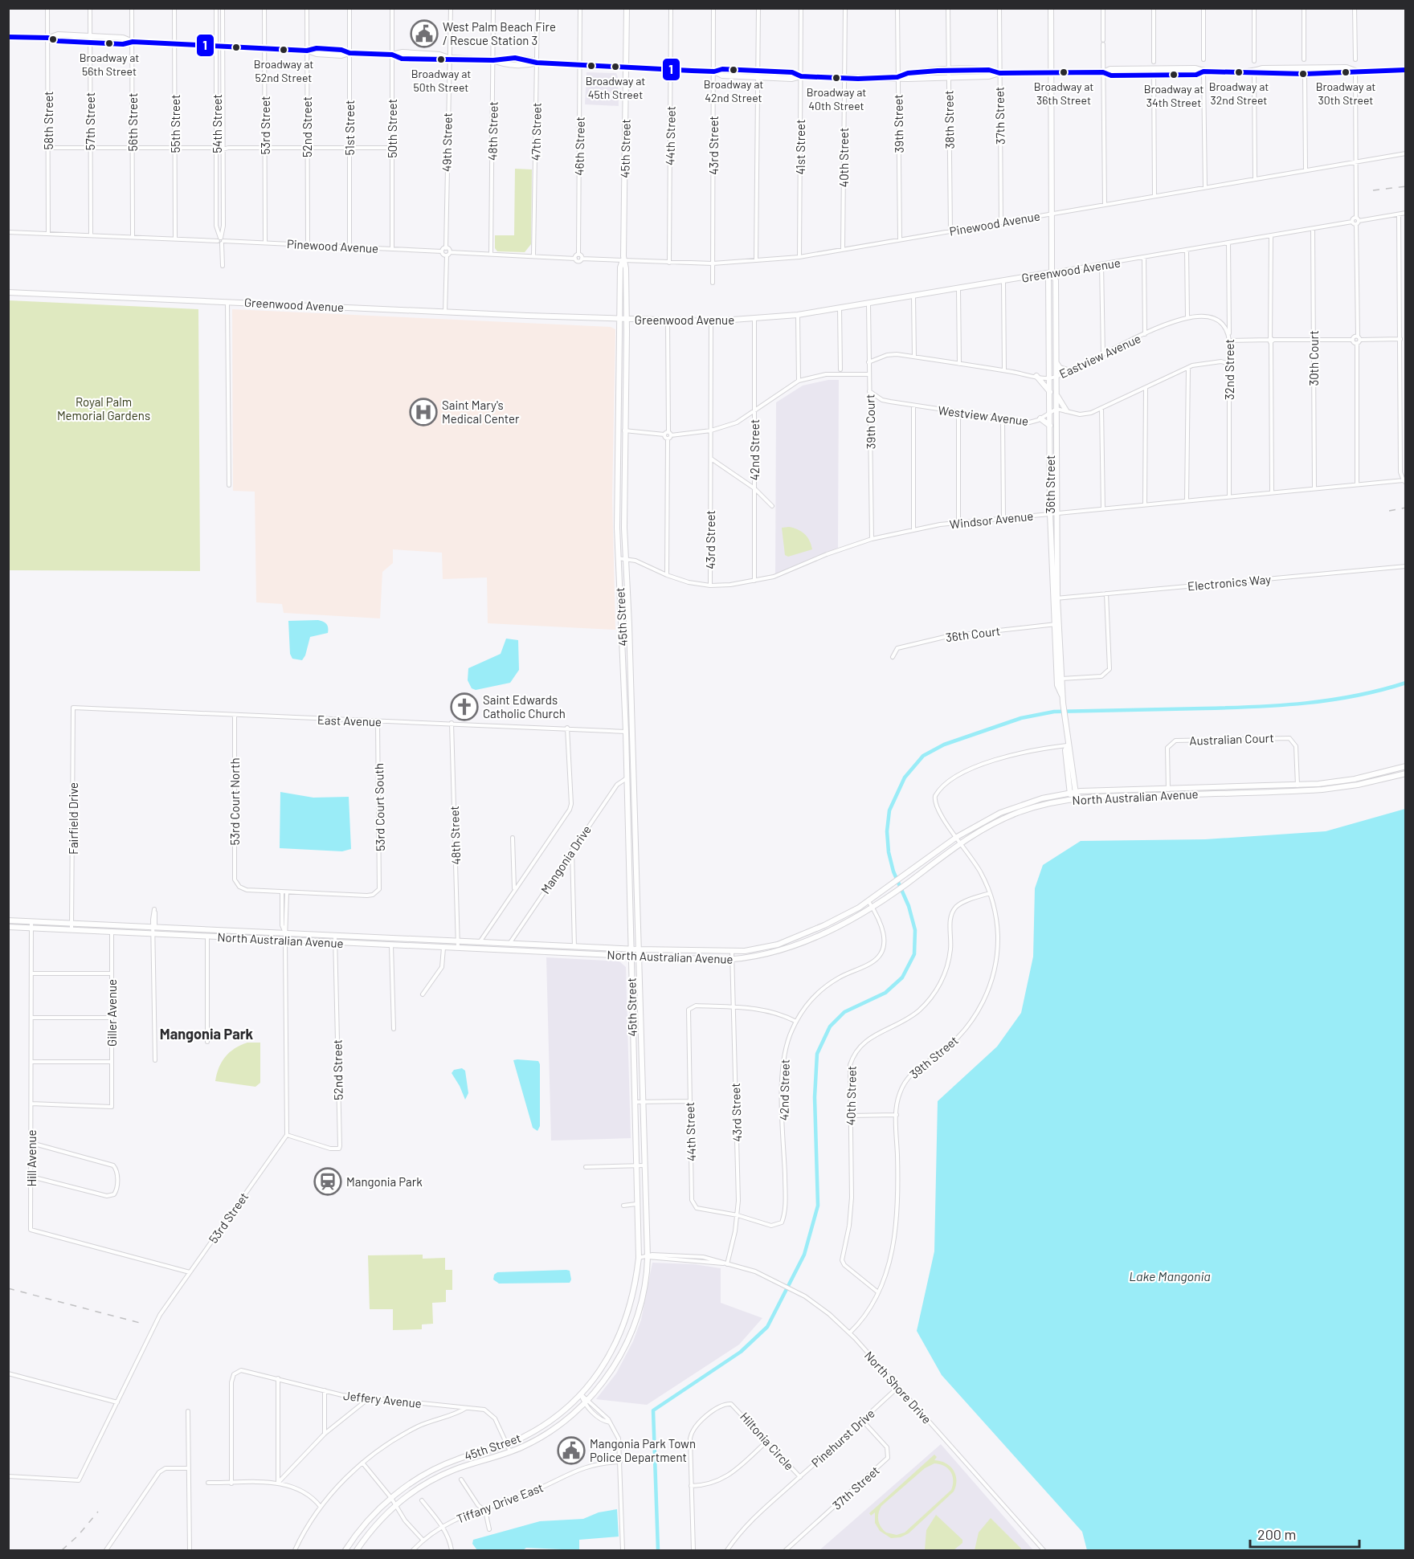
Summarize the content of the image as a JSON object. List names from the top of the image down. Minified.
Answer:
{"streets":{"main road":["45th Street","Greenwood Avenue","36th Street","North Australian Avenue"],"street":["37th Street","38th Street","58th Street","57th Street","56th Street","55th Street","54th Street","39th Street","53rd Street","52nd Street","51st Street","50th Street","48th Street","47th Street","44th Street","49th Street","43rd Street","46th Street","41st Street","40th Street","Pinewood Avenue","Eastview Avenue","30th Court","32nd Street","Westview Avenue","39th Court","42nd Street","Windsor Avenue","Electronics Way","36th Court","East Avenue","Australian Court","53rd Court North","53rd Court South","Fairfield Drive","Mangonia Drive","Giller Avenue","Hill Avenue","North Shore Drive","Jeffery Avenue","Pinehurst Drive","Hiltonia Circle","Tiffany Drive East"]},"crossings":[["37th Street","Pinewood Avenue"],["37th Street","Pinehurst Drive"],["38th Street","Pinewood Avenue"],["58th Street","Pinewood Avenue"],["57th Street","Pinewood Avenue"],["56th Street","Pinewood Avenue"],["55th Street","Pinewood Avenue"],["54th Street","Pinewood Avenue"],["39th Street","40th Street"],["39th Street","Pinewood Avenue"],["39th Street","North Australian Avenue"],["39th Street","North Shore Drive"],["53rd Street","52nd Street"],["53rd Street","Pinewood Avenue"],["53rd Street","Hill Avenue"],["52nd Street","Pinewood Avenue"],["52nd Street","North Australian Avenue"],["51st Street","Pinewood Avenue"],["50th Street","Pinewood Avenue"],["48th Street","East Avenue"],["48th Street","North Australian Avenue"],["44th Street","43rd Street"],["44th Street","Pinewood Avenue"],["44th Street","42nd Street"],["43rd Street","Pinewood Avenue"],["43rd Street","Greenwood Avenue"],["43rd Street","42nd Street"],["43rd Street","Windsor Avenue"],["43rd Street","North Australian Avenue"],["43rd Street","North Shore Drive"],["41st Street","Pinewood Avenue"],["45th Street","Pinewood Avenue"],["45th Street","Greenwood Avenue"],["45th Street","Windsor Avenue"],["45th Street","East Avenue"],["45th Street","North Australian Avenue"],["45th Street","Mangonia Drive"],["45th Street","North Shore Drive"],["45th Street","Jeffery Avenue"],["40th Street","Pinewood Avenue"],["Pinewood Avenue","36th Street"],["Greenwood Avenue","30th Court"],["Greenwood Avenue","32nd Street"],["Greenwood Avenue","39th Court"],["Greenwood Avenue","42nd Street"],["Greenwood Avenue","36th Street"],["Eastview Avenue","32nd Street"],["Eastview Avenue","39th Court"],["Eastview Avenue","36th Street"],["30th Court","Windsor Avenue"],["32nd Street","Windsor Avenue"],["Westview Avenue","39th Court"],["Westview Avenue","36th Street"],["39th Court","Windsor Avenue"],["42nd Street","Windsor Avenue"],["42nd Street","North Australian Avenue"],["36th Street","Windsor Avenue"],["36th Street","Electronics Way"],["36th Street","36th Court"],["36th Street","North Australian Avenue"],["East Avenue","53rd Court North"],["East Avenue","53rd Court South"],["East Avenue","Fairfield Drive"],["Australian Court","North Australian Avenue"],["North Australian Avenue","Fairfield Drive"],["North Australian Avenue","Mangonia Drive"],["North Australian Avenue","Giller Avenue"],["North Australian Avenue","Hill Avenue"],["Giller Avenue","Hill Avenue"],["North Shore Drive","Pinehurst Drive"],["Pinehurst Drive","Hiltonia Circle"]],"districts":["Mangonia Park"],"water":["Lake Mangonia"],"parks":["Royal Palm Memorial Gardens"],"places":{"public building":["West Palm Beach Fire / Rescue Station 3","Mangonia Park Town Police Department"],"other":["Broadway at 56th Street","Broadway at 52nd Street","Broadway at 50th Street","Broadway at 45th Street","Broadway at 42nd Street","Broadway at 36th Street","Broadway at 32nd Street","Broadway at 30th Street","Broadway at 34th Street","Broadway at 40th Street"],"hospital":["Saint Mary's Medical Center"],"church":["Saint Edwards Catholic Church"],"station":["Mangonia Park"]},"lines":["transit line 1"],"scale_bar":"200 m"}
